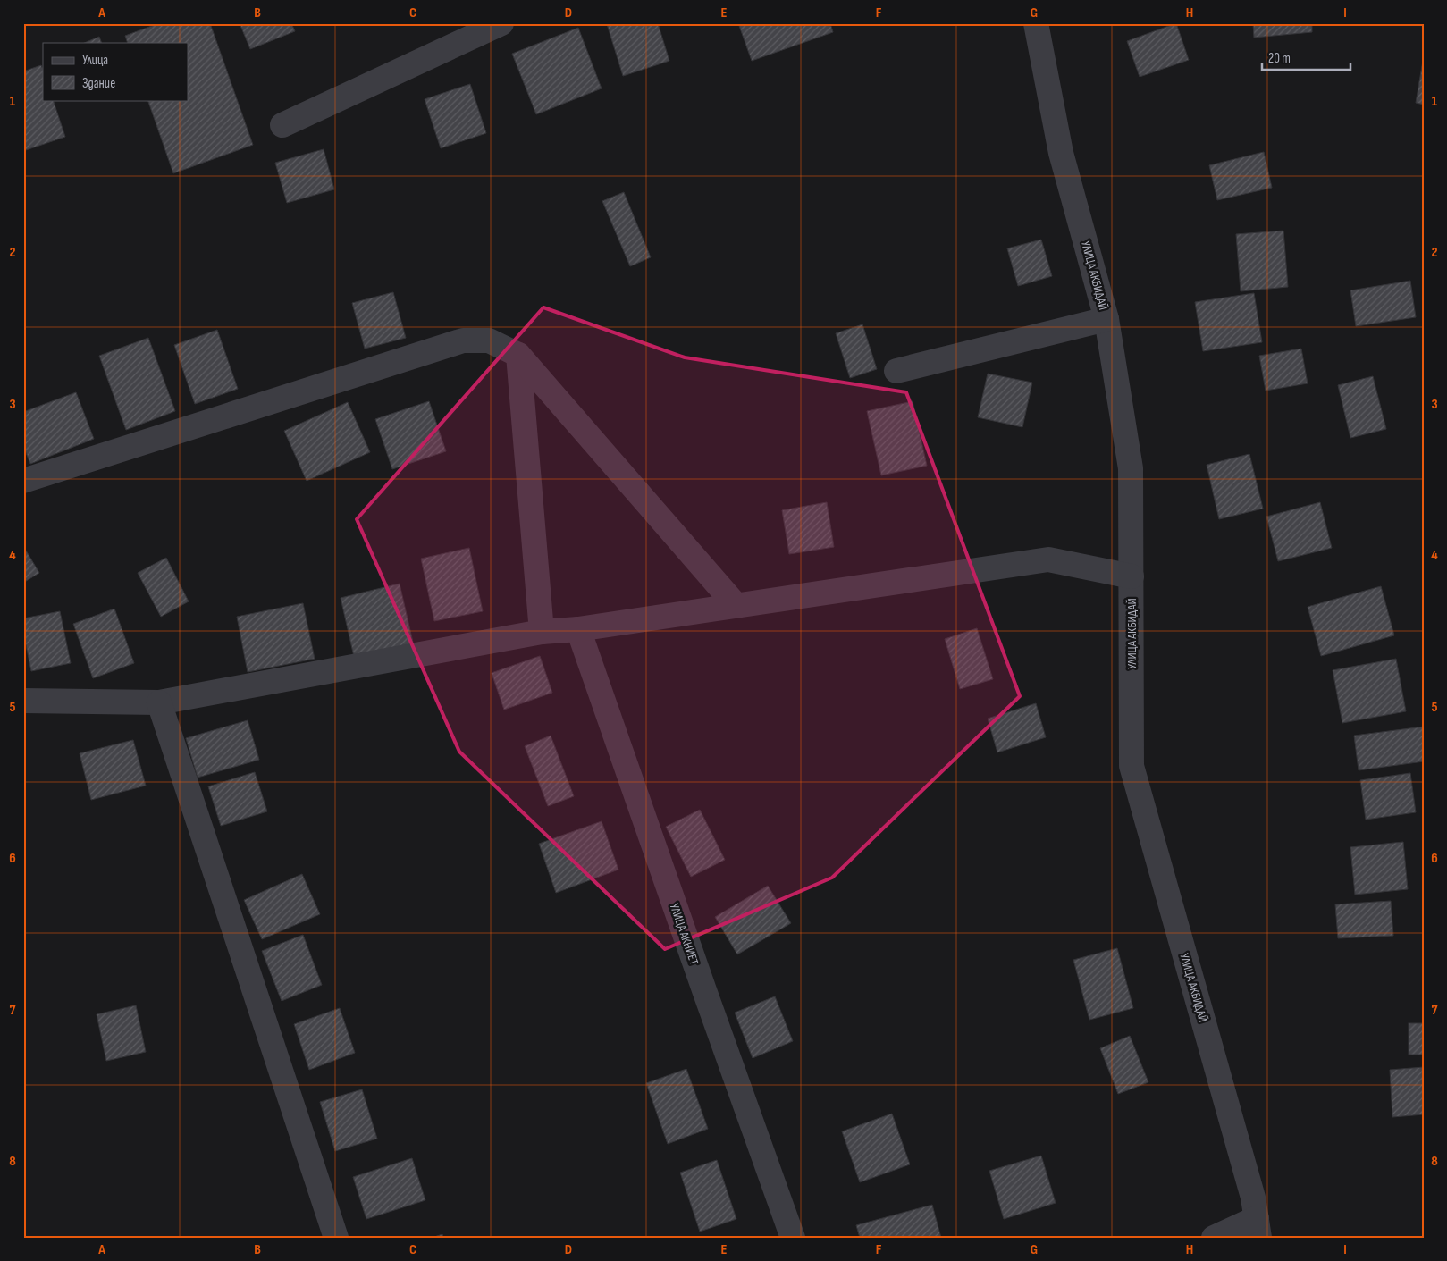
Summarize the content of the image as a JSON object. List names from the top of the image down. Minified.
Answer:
{"streets":{"street":["УЛИЦА АКБИДАЙ","УЛИЦА АКНИЕТ"]},"legend":["Улица","Здание"],"scale_bar":"20 m","grid":{"columns":["A","B","C","D","E","F","G","H","I"],"rows":["1","2","3","4","5","6","7","8"]}}
